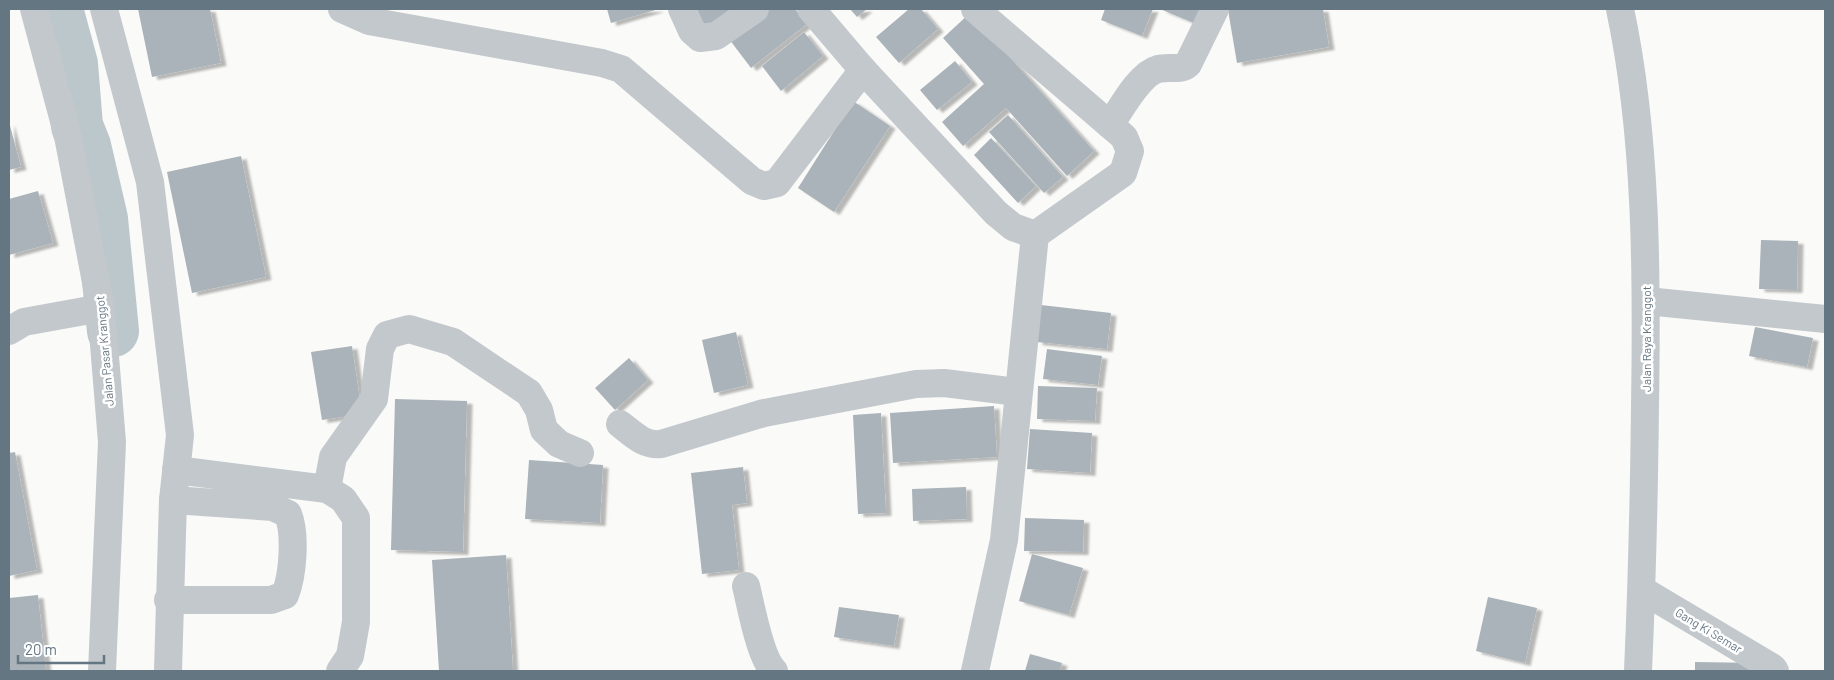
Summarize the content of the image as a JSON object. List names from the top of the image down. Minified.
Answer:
{"streets":{"street":["Jalan Raya Kranggot","Jalan Pasar Kranggot","Gang Ki Semar"]},"crossings":[["Jalan Raya Kranggot","Gang Ki Semar"]],"scale_bar":"20 m"}
